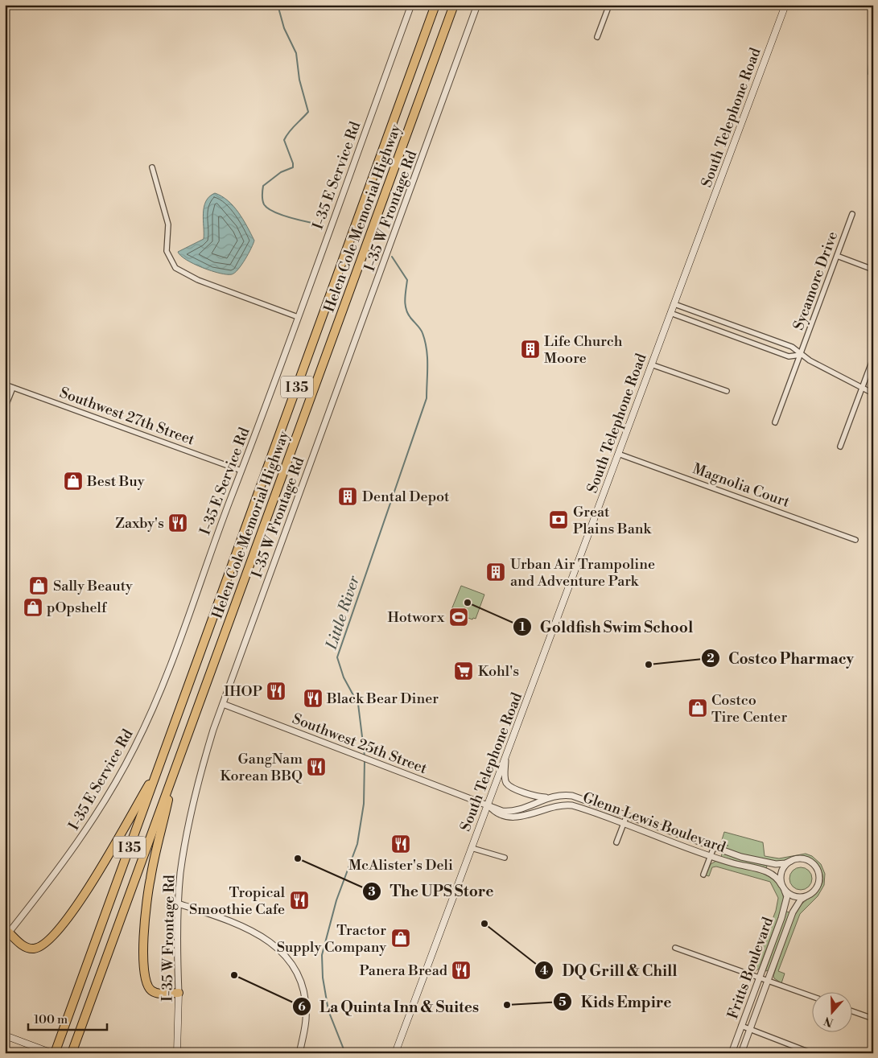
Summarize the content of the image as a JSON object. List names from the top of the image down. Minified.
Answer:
{"streets":{"highway":["Helen Cole Memorial Highway","I 35"],"main road":["South Telephone Road","I-35 W Frontage Rd"],"street":["I-35 E Service Rd","Sycamore Drive","Southwest 27th Street","Magnolia Court","Southwest 25th Street","Glenn Lewis Boulevard","Fritts Boulevard"]},"crossings":[["South Telephone Road","Magnolia Court"],["South Telephone Road","Southwest 25th Street"],["South Telephone Road","Glenn Lewis Boulevard"],["I-35 E Service Rd","Southwest 27th Street"],["I-35 W Frontage Rd","Southwest 25th Street"],["Southwest 25th Street","Glenn Lewis Boulevard"],["Glenn Lewis Boulevard","Fritts Boulevard"]],"water":["Little River"],"places":{"building":["Life Church Moore","Dental Depot","Urban Air Trampoline and Adventure Park"],"shop":["Best Buy","Sally Beauty","pOpshelf","Costco Tire Center","Tractor Supply Company"],"bank":["Great Plains Bank"],"restaurant":["Zaxby's","IHOP","Black Bear Diner","GangNam Korean BBQ","McAlister's Deli","Tropical Smoothie Cafe","Panera Bread"],"other":["Goldfish Swim School","Costco Pharmacy","The UPS Store","DQ Grill & Chill","La Quinta Inn & Suites","Kids Empire"],"sports":["Hotworx"],"supermarket":["Kohl's"]},"scale_bar":"100 m","north":"bottom"}
